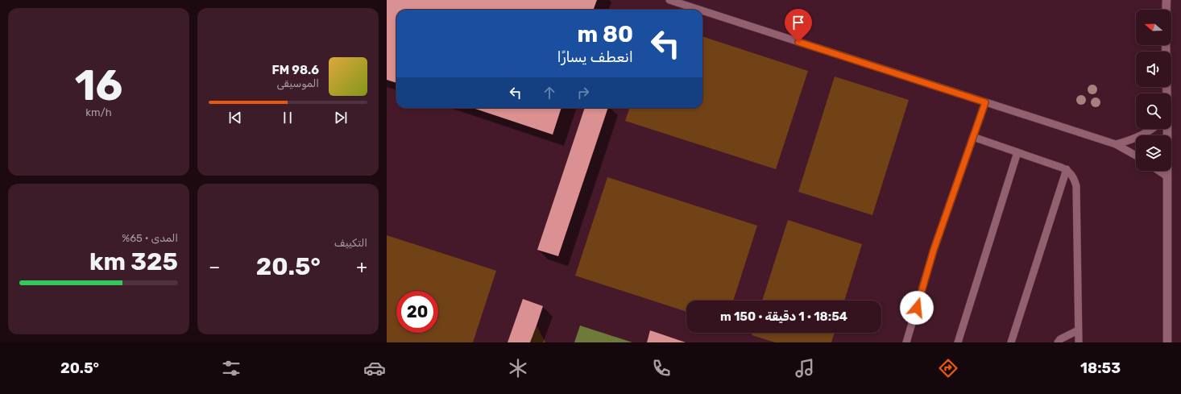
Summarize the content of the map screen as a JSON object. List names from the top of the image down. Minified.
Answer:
{"north":"left","page":{"tile":[["16","km/h"],"التكييف",["المدى · 65%","325 km"]],"turn":["80 m","انعطف يسارًا"],"song":["98.6 FM","الموسيقى"],"heat":["−","20.5°","+"],"limit":"20","trip":"18:54 · 1 دقيقة · 150 m","tabs":["18:53","20.5°"]}}
